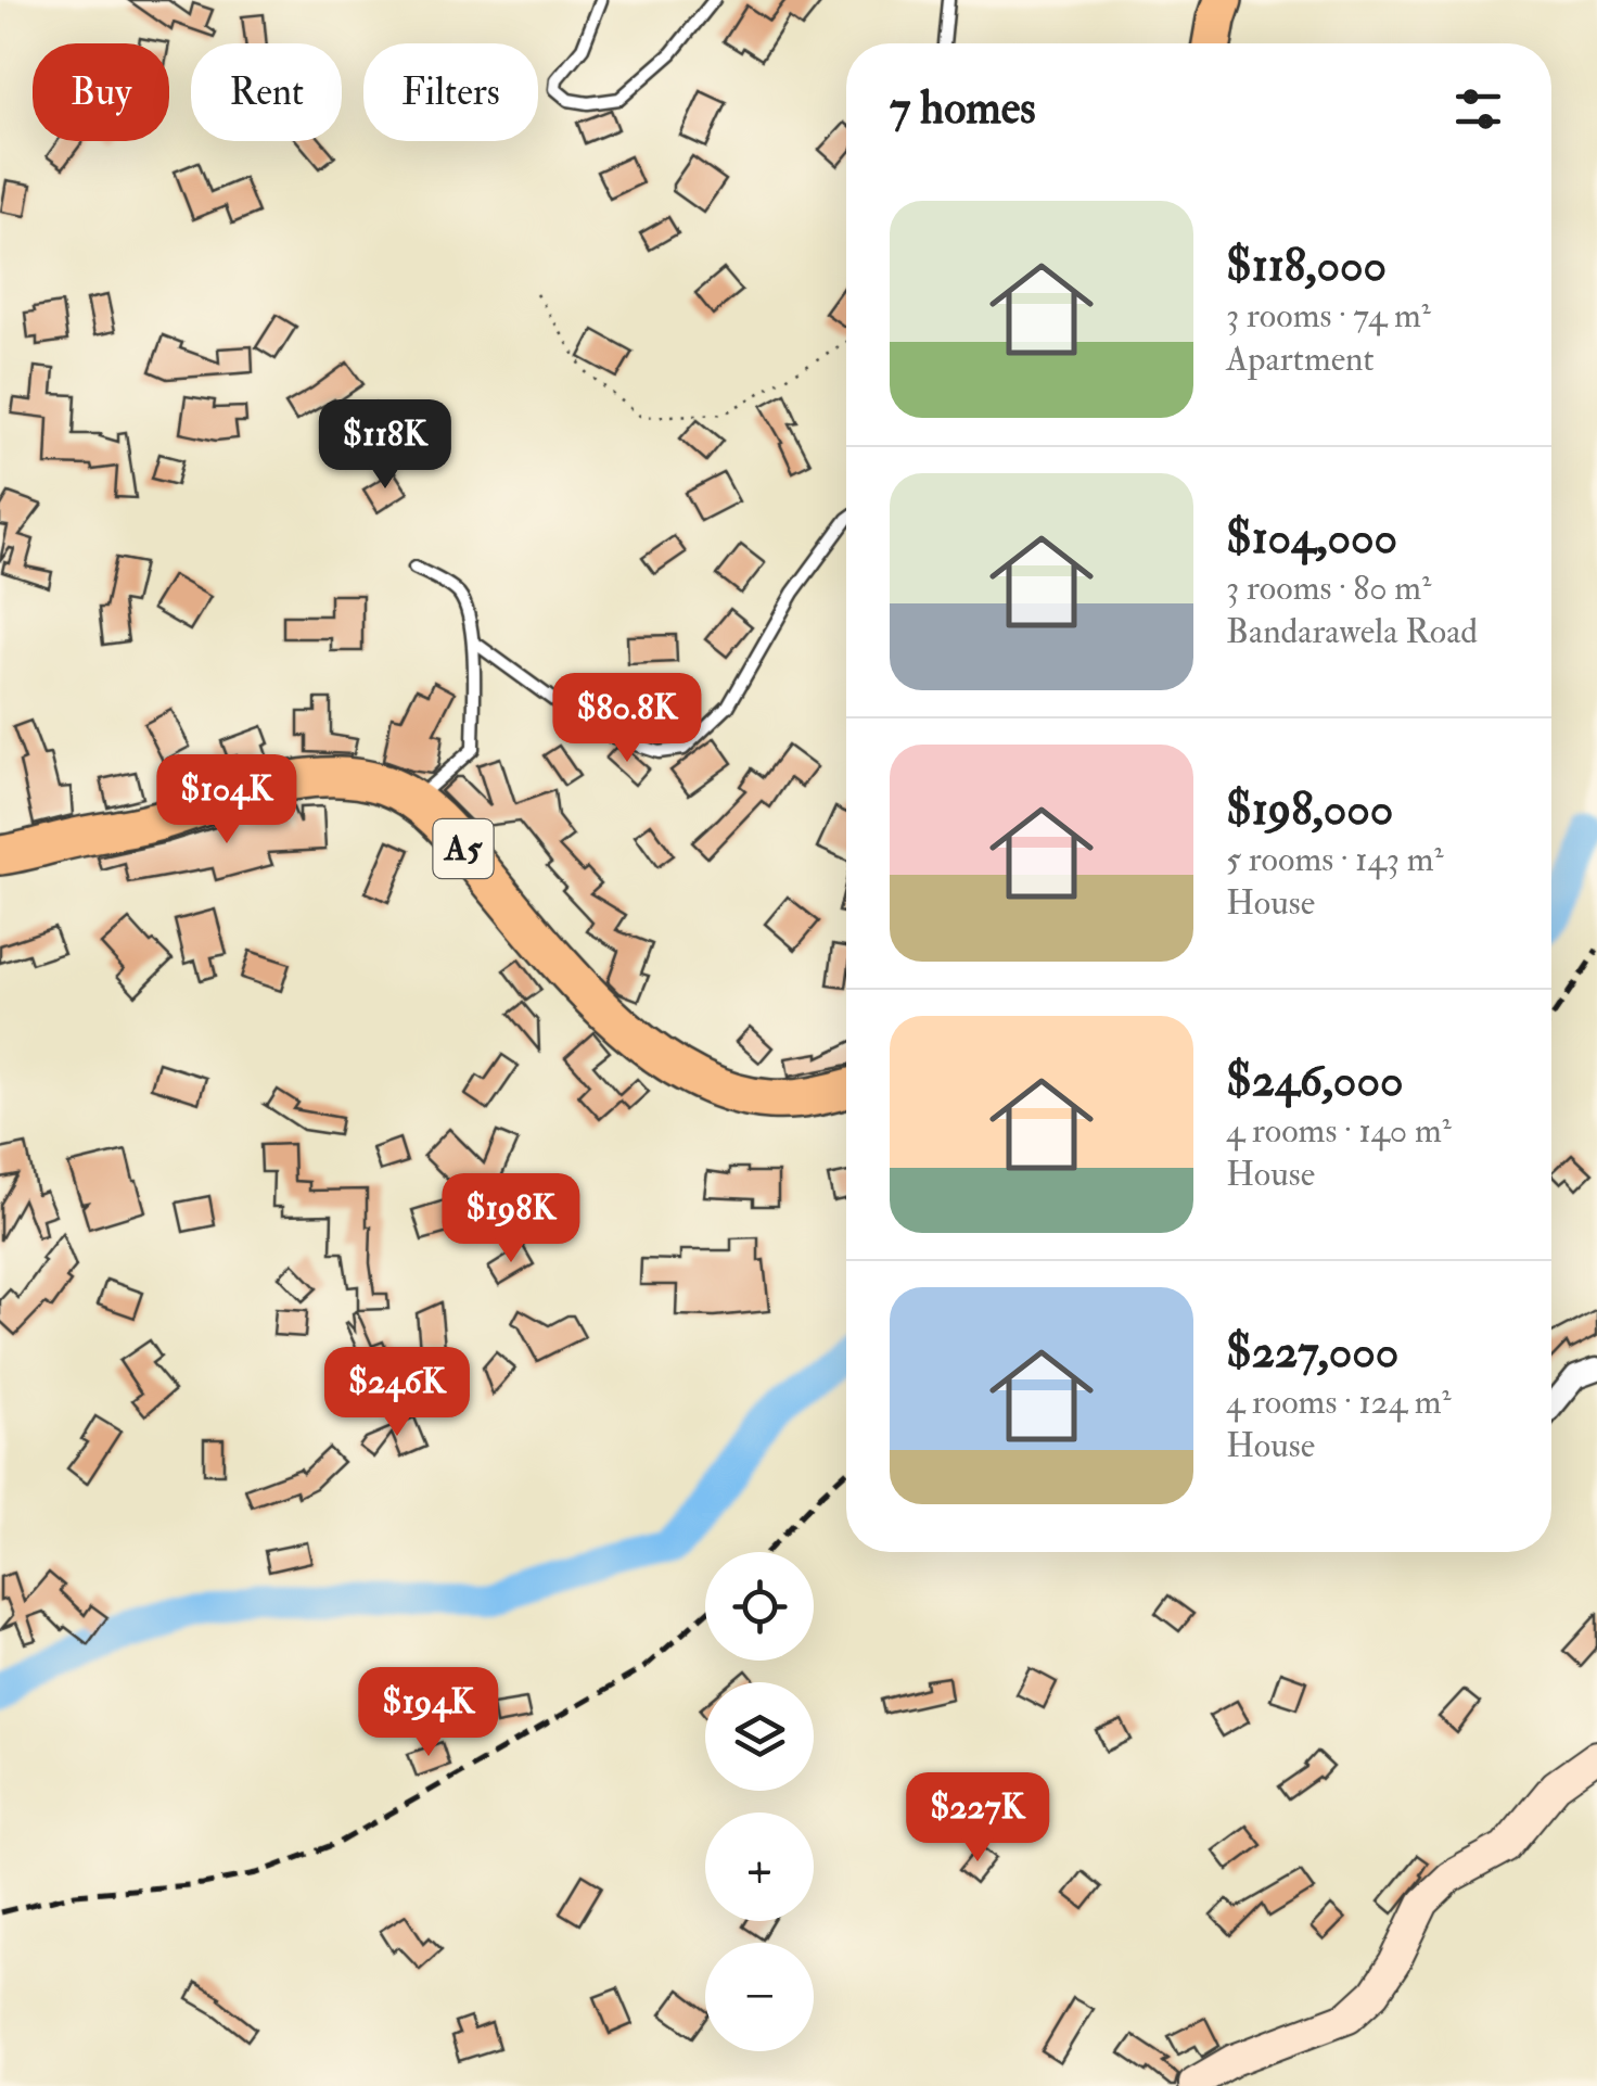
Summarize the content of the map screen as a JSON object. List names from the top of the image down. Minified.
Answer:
{"streets":{"highway":["A5"]},"page":{"chip":["Buy","Rent","Filters"],"heading":"7 homes","list":[{"name":"$118,000","note":"3 rooms · 74 m² · Apartment"},{"name":"$104,000","note":"3 rooms · 80 m² · Bandarawela Road"},{"name":"$198,000","note":"5 rooms · 143 m² · House"},{"name":"$246,000","note":"4 rooms · 140 m² · House"},{"name":"$227,000","note":"4 rooms · 124 m² · House"}],"price":["$118K","$80.8K","$104K","$198K","$246K","$194K","$227K"],"map_buttons":["+","−"]}}
